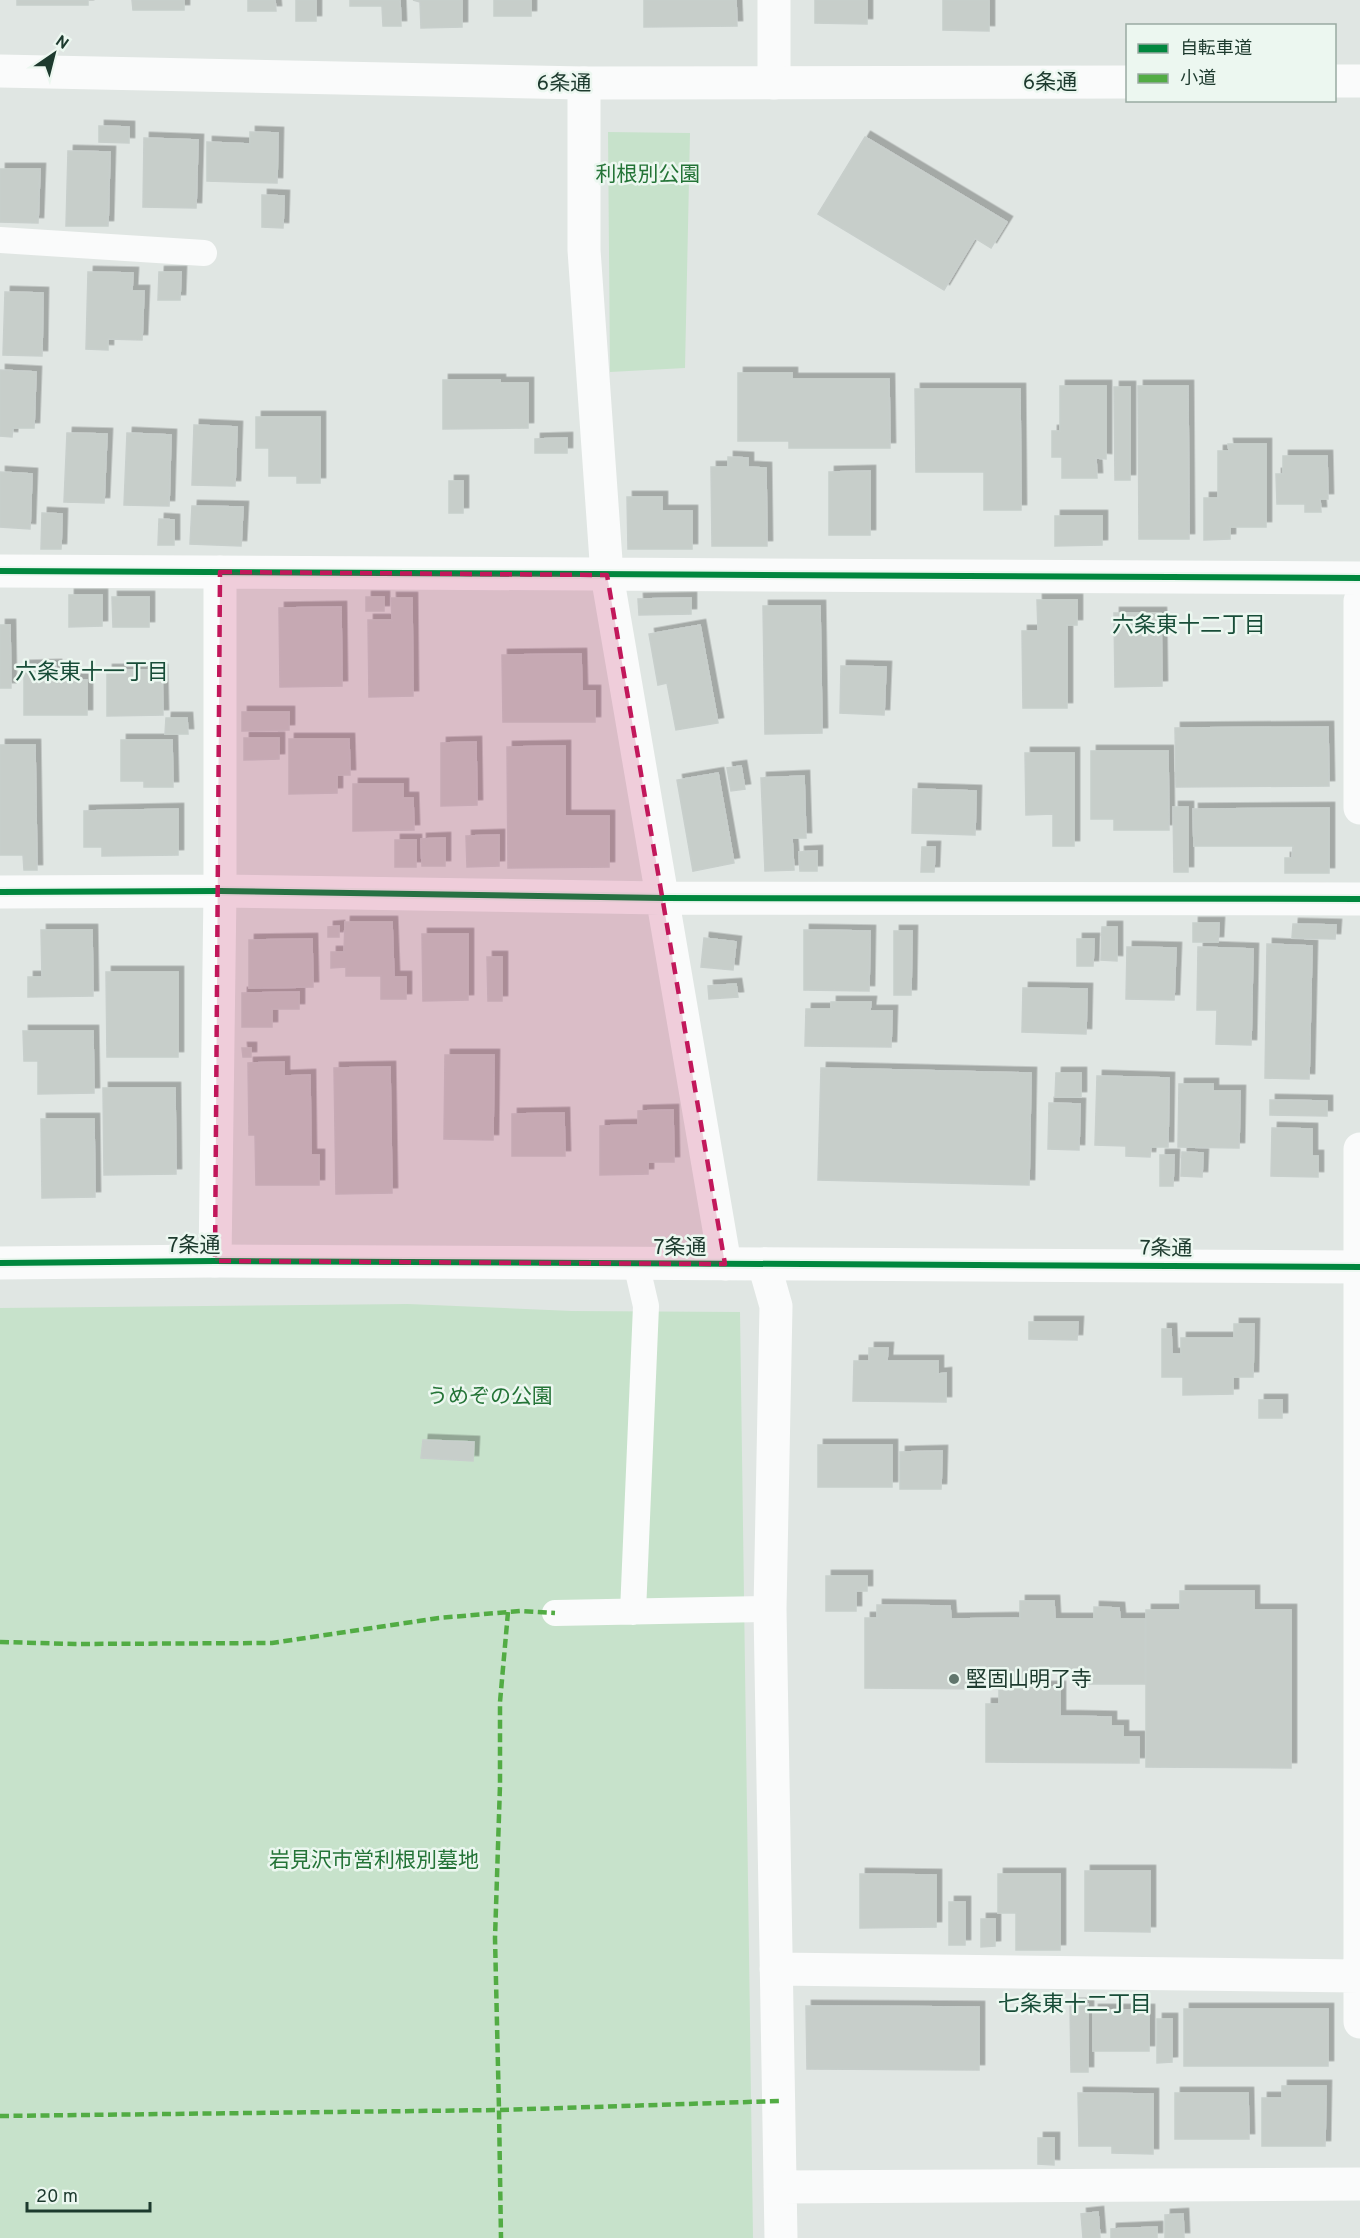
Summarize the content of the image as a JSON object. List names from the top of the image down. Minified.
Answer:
{"streets":{"street":["6条通","7条通"]},"districts":["六条東十二丁目","六条東十一丁目","七条東十二丁目"],"parks":["利根別公園","うめぞの公園","岩見沢市営利根別墓地"],"places":["堅固山明了寺"],"legend":["自転車道","小道"],"scale_bar":"20 m","north":"top right"}
